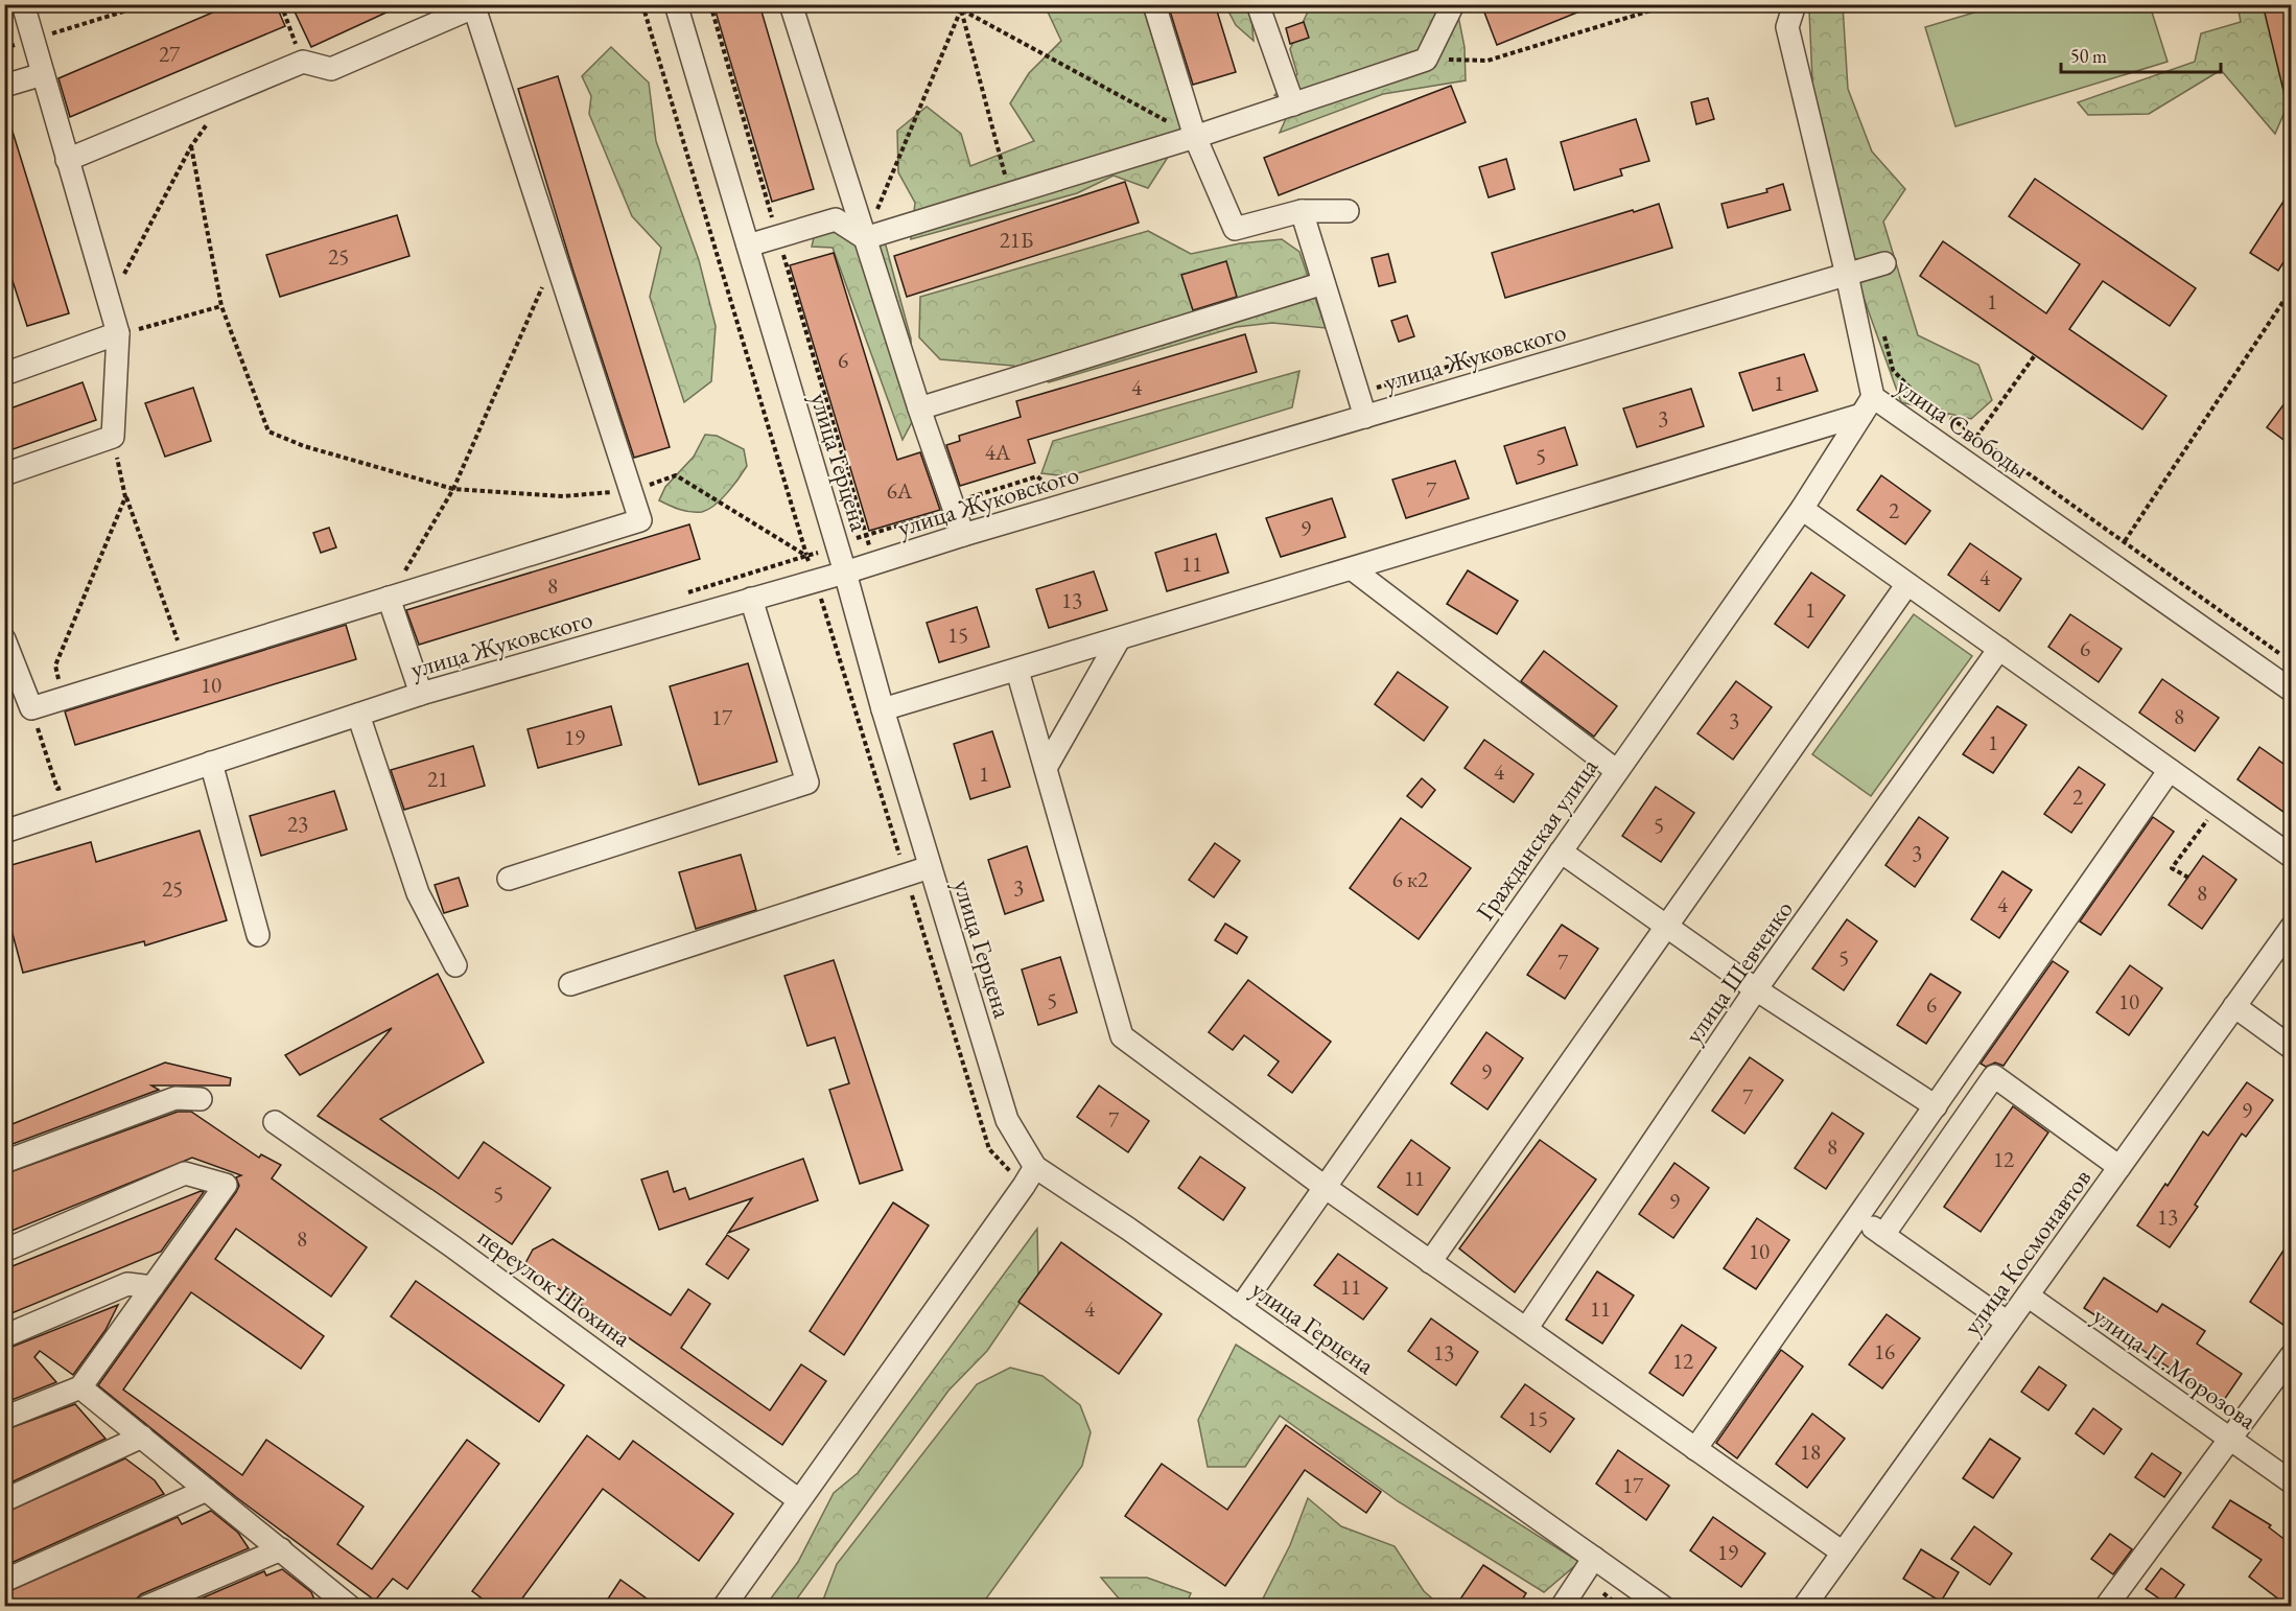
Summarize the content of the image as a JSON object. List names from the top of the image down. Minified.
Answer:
{"streets":{"street":["улица Жуковского","улица Свободы","улица Герцена","Гражданская улица","улица Шевченко","улица Космонавтов","переулок Шохина","улица П.Морозова"]},"crossings":[["улица Жуковского","улица Свободы"],["улица Жуковского","улица Герцена"],["улица Свободы","Гражданская улица"],["улица Герцена","Гражданская улица"],["улица Космонавтов","улица П.Морозова"]],"house_numbers":["27","21Б","25","1","6","1","4","3","4А","5","7","6А","2","9","11","4","8","13","1","15","6","10","8","17","3","19","1","4","1","21","2","23","5","3","6 к2","3","25","8","4","5","7","5","10","6","9","7","9","7","8","12","11","5","9","13","8","10","11","4","11","16","13","12","15","18","17","19"],"scale_bar":"50 m"}
